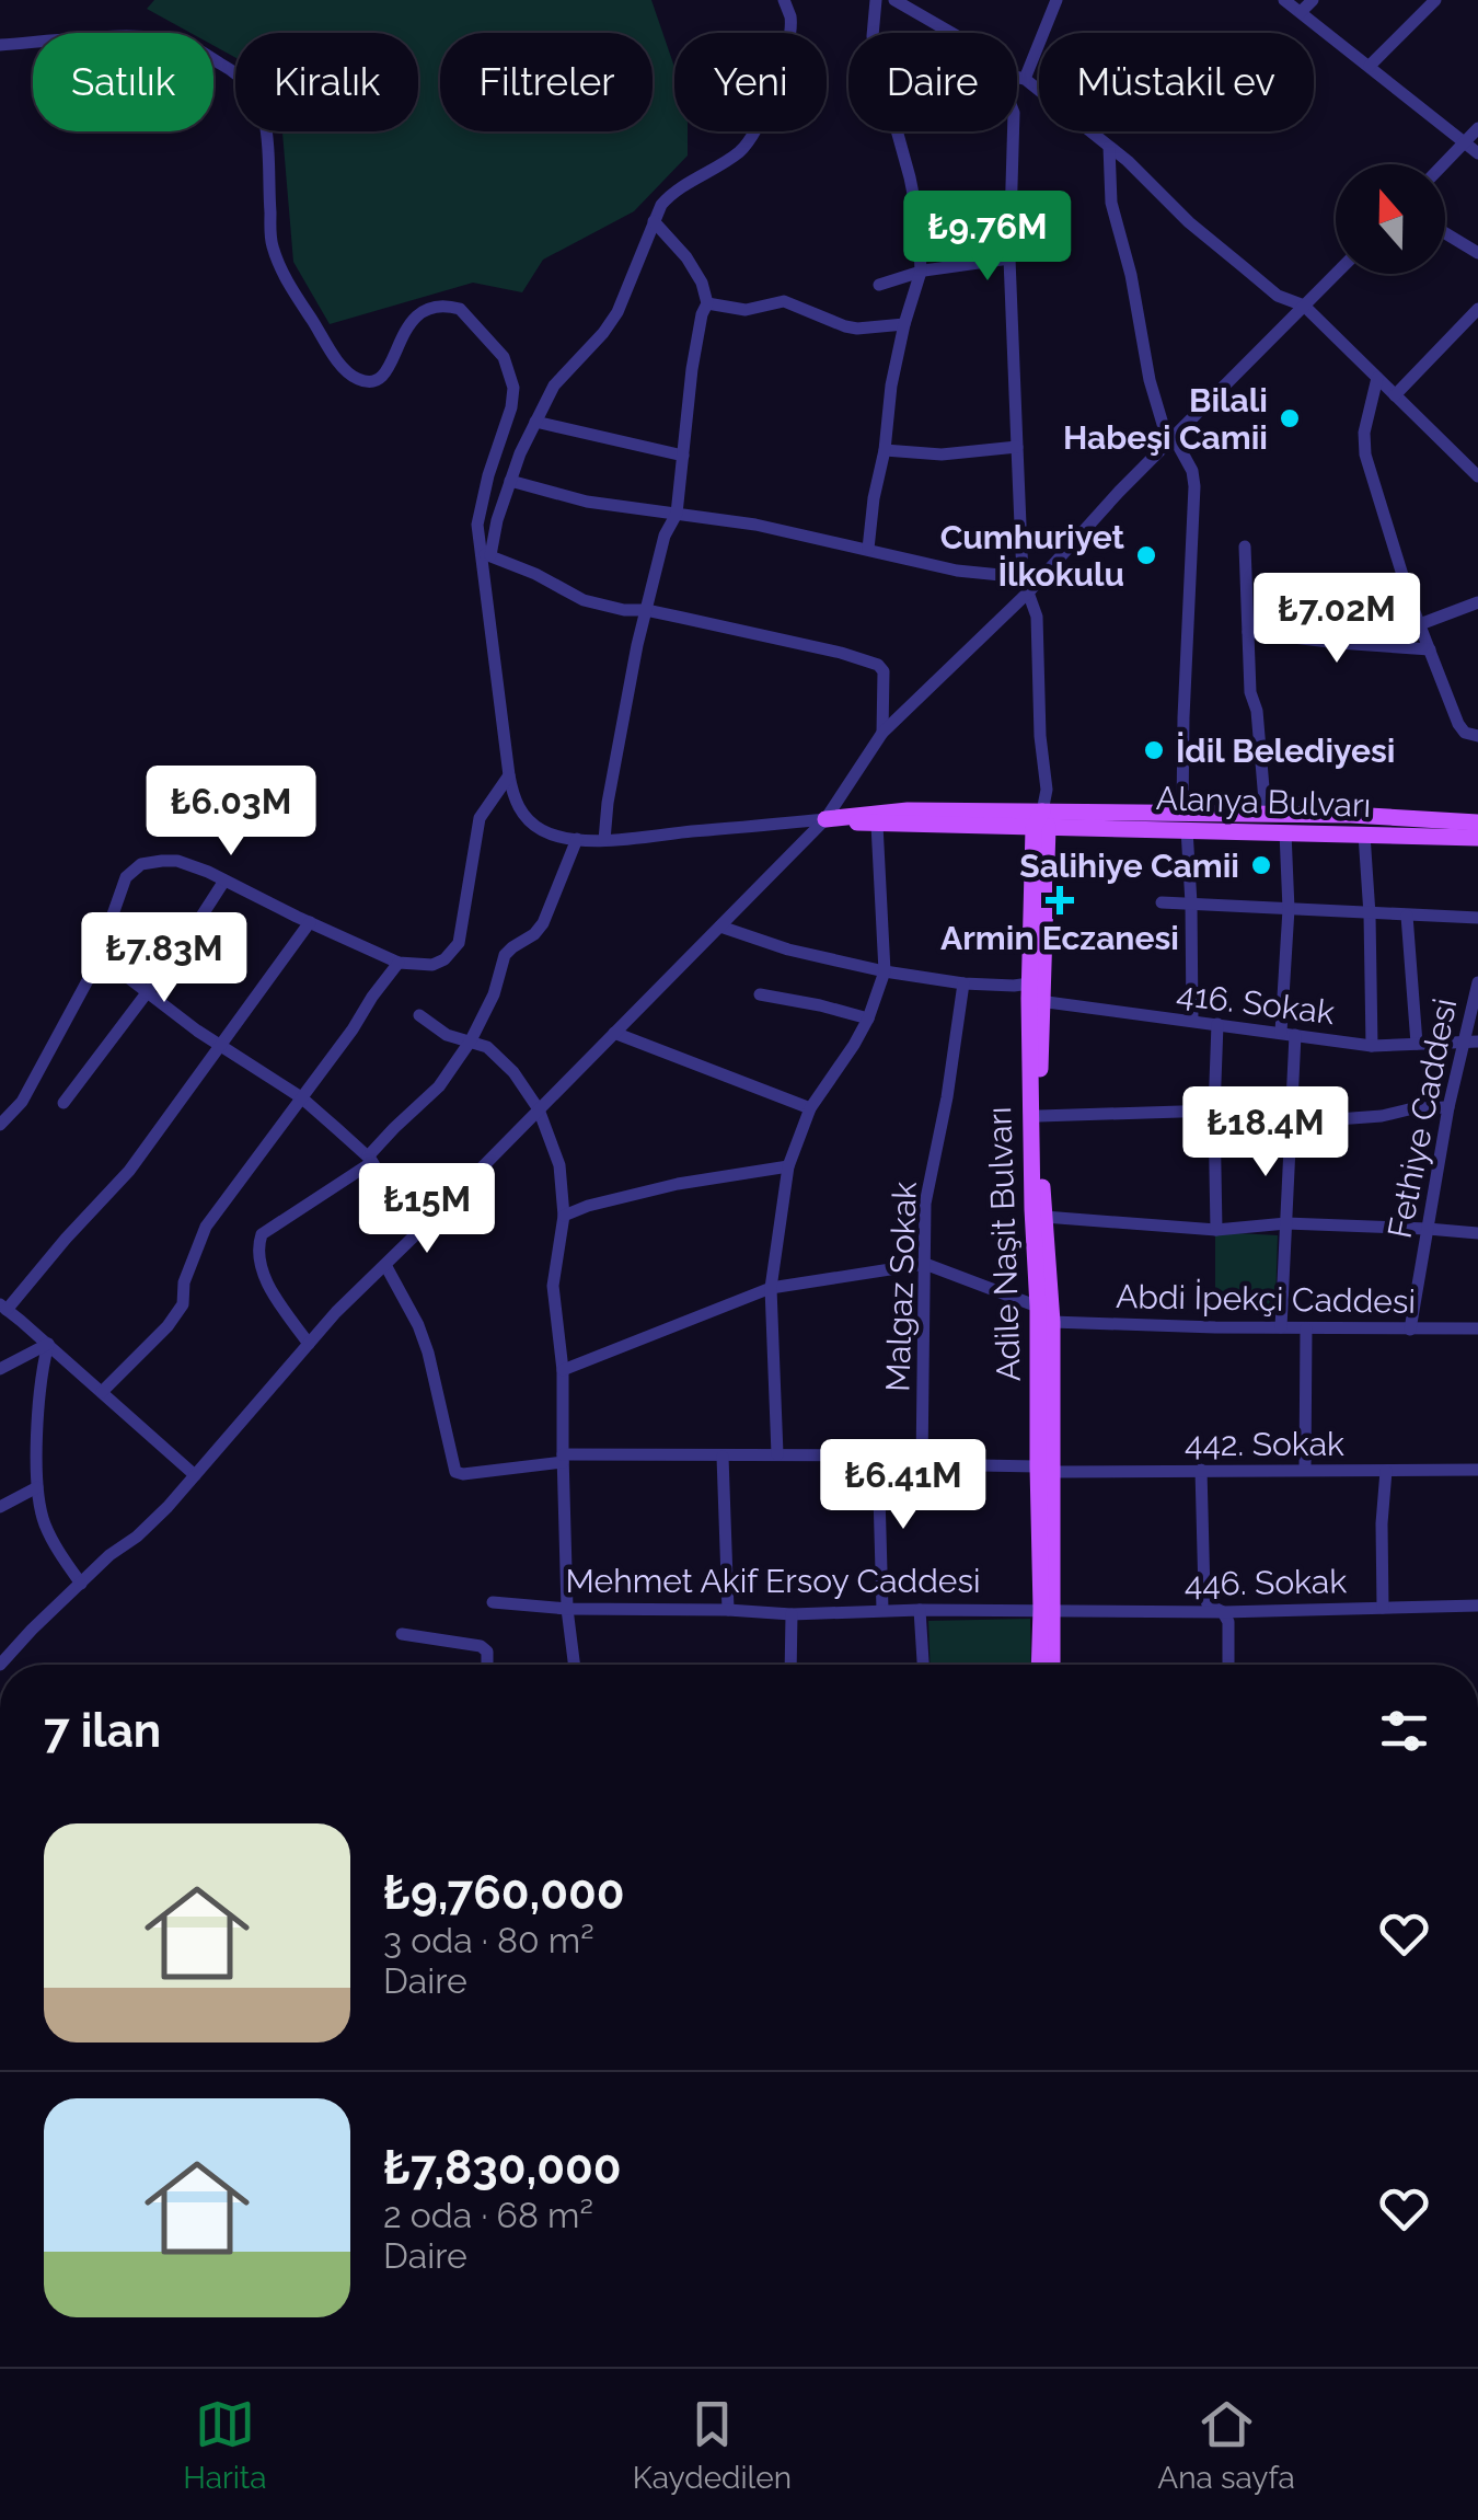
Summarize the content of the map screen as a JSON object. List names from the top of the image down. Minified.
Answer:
{"streets":{"main road":["Alanya Bulvarı","Adile Naşit Bulvarı"],"street":["416. Sokak","Fethiye Caddesi","Malgaz Sokak","Abdi İpekçi Caddesi","442. Sokak","Mehmet Akif Ersoy Caddesi","446. Sokak"]},"crossings":[["Alanya Bulvarı","Adile Naşit Bulvarı"],["416. Sokak","Fethiye Caddesi"],["416. Sokak","Adile Naşit Bulvarı"],["416. Sokak","Malgaz Sokak"],["Fethiye Caddesi","Abdi İpekçi Caddesi"],["Adile Naşit Bulvarı","Abdi İpekçi Caddesi"],["Adile Naşit Bulvarı","442. Sokak"],["Adile Naşit Bulvarı","Mehmet Akif Ersoy Caddesi"],["Adile Naşit Bulvarı","446. Sokak"],["Malgaz Sokak","442. Sokak"],["Mehmet Akif Ersoy Caddesi","446. Sokak"]],"places":{"other":["Bilali Habeşi Camii","Cumhuriyet İlkokulu","İdil Belediyesi","Salihiye Camii"],"health":["Armin Eczanesi"]},"north":"top","page":{"chip":["Satılık","Kiralık","Filtreler","Yeni","Daire","Müstakil ev"],"price":["₺9.76M","₺7.02M","₺6.03M","₺7.83M","₺18.4M","₺15M","₺6.41M"],"heading":"7 ilan","list":[{"name":"₺9,760,000","note":"3 oda · 80 m² · Daire"},{"name":"₺7,830,000","note":"2 oda · 68 m² · Daire"}],"tabs":["Harita","Kaydedilen","Ana sayfa"]}}
